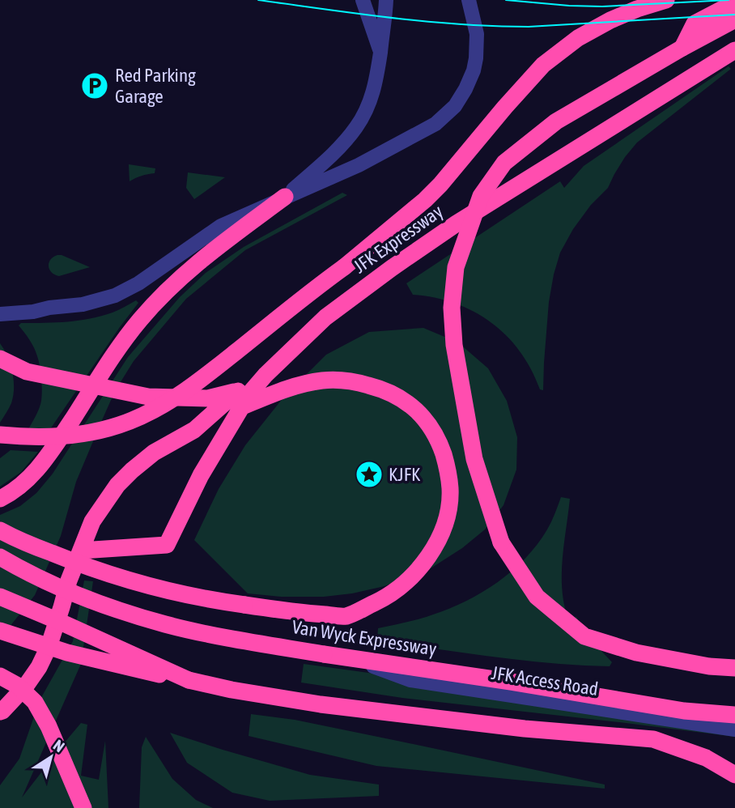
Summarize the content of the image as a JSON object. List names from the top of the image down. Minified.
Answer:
{"streets":{"highway":["JFK Expressway","Van Wyck Expressway"],"street":["JFK Access Road"]},"crossings":[["Van Wyck Expressway","JFK Access Road"]],"places":{"parking":["Red Parking Garage"],"place":["KJFK"]},"north":"top right"}
